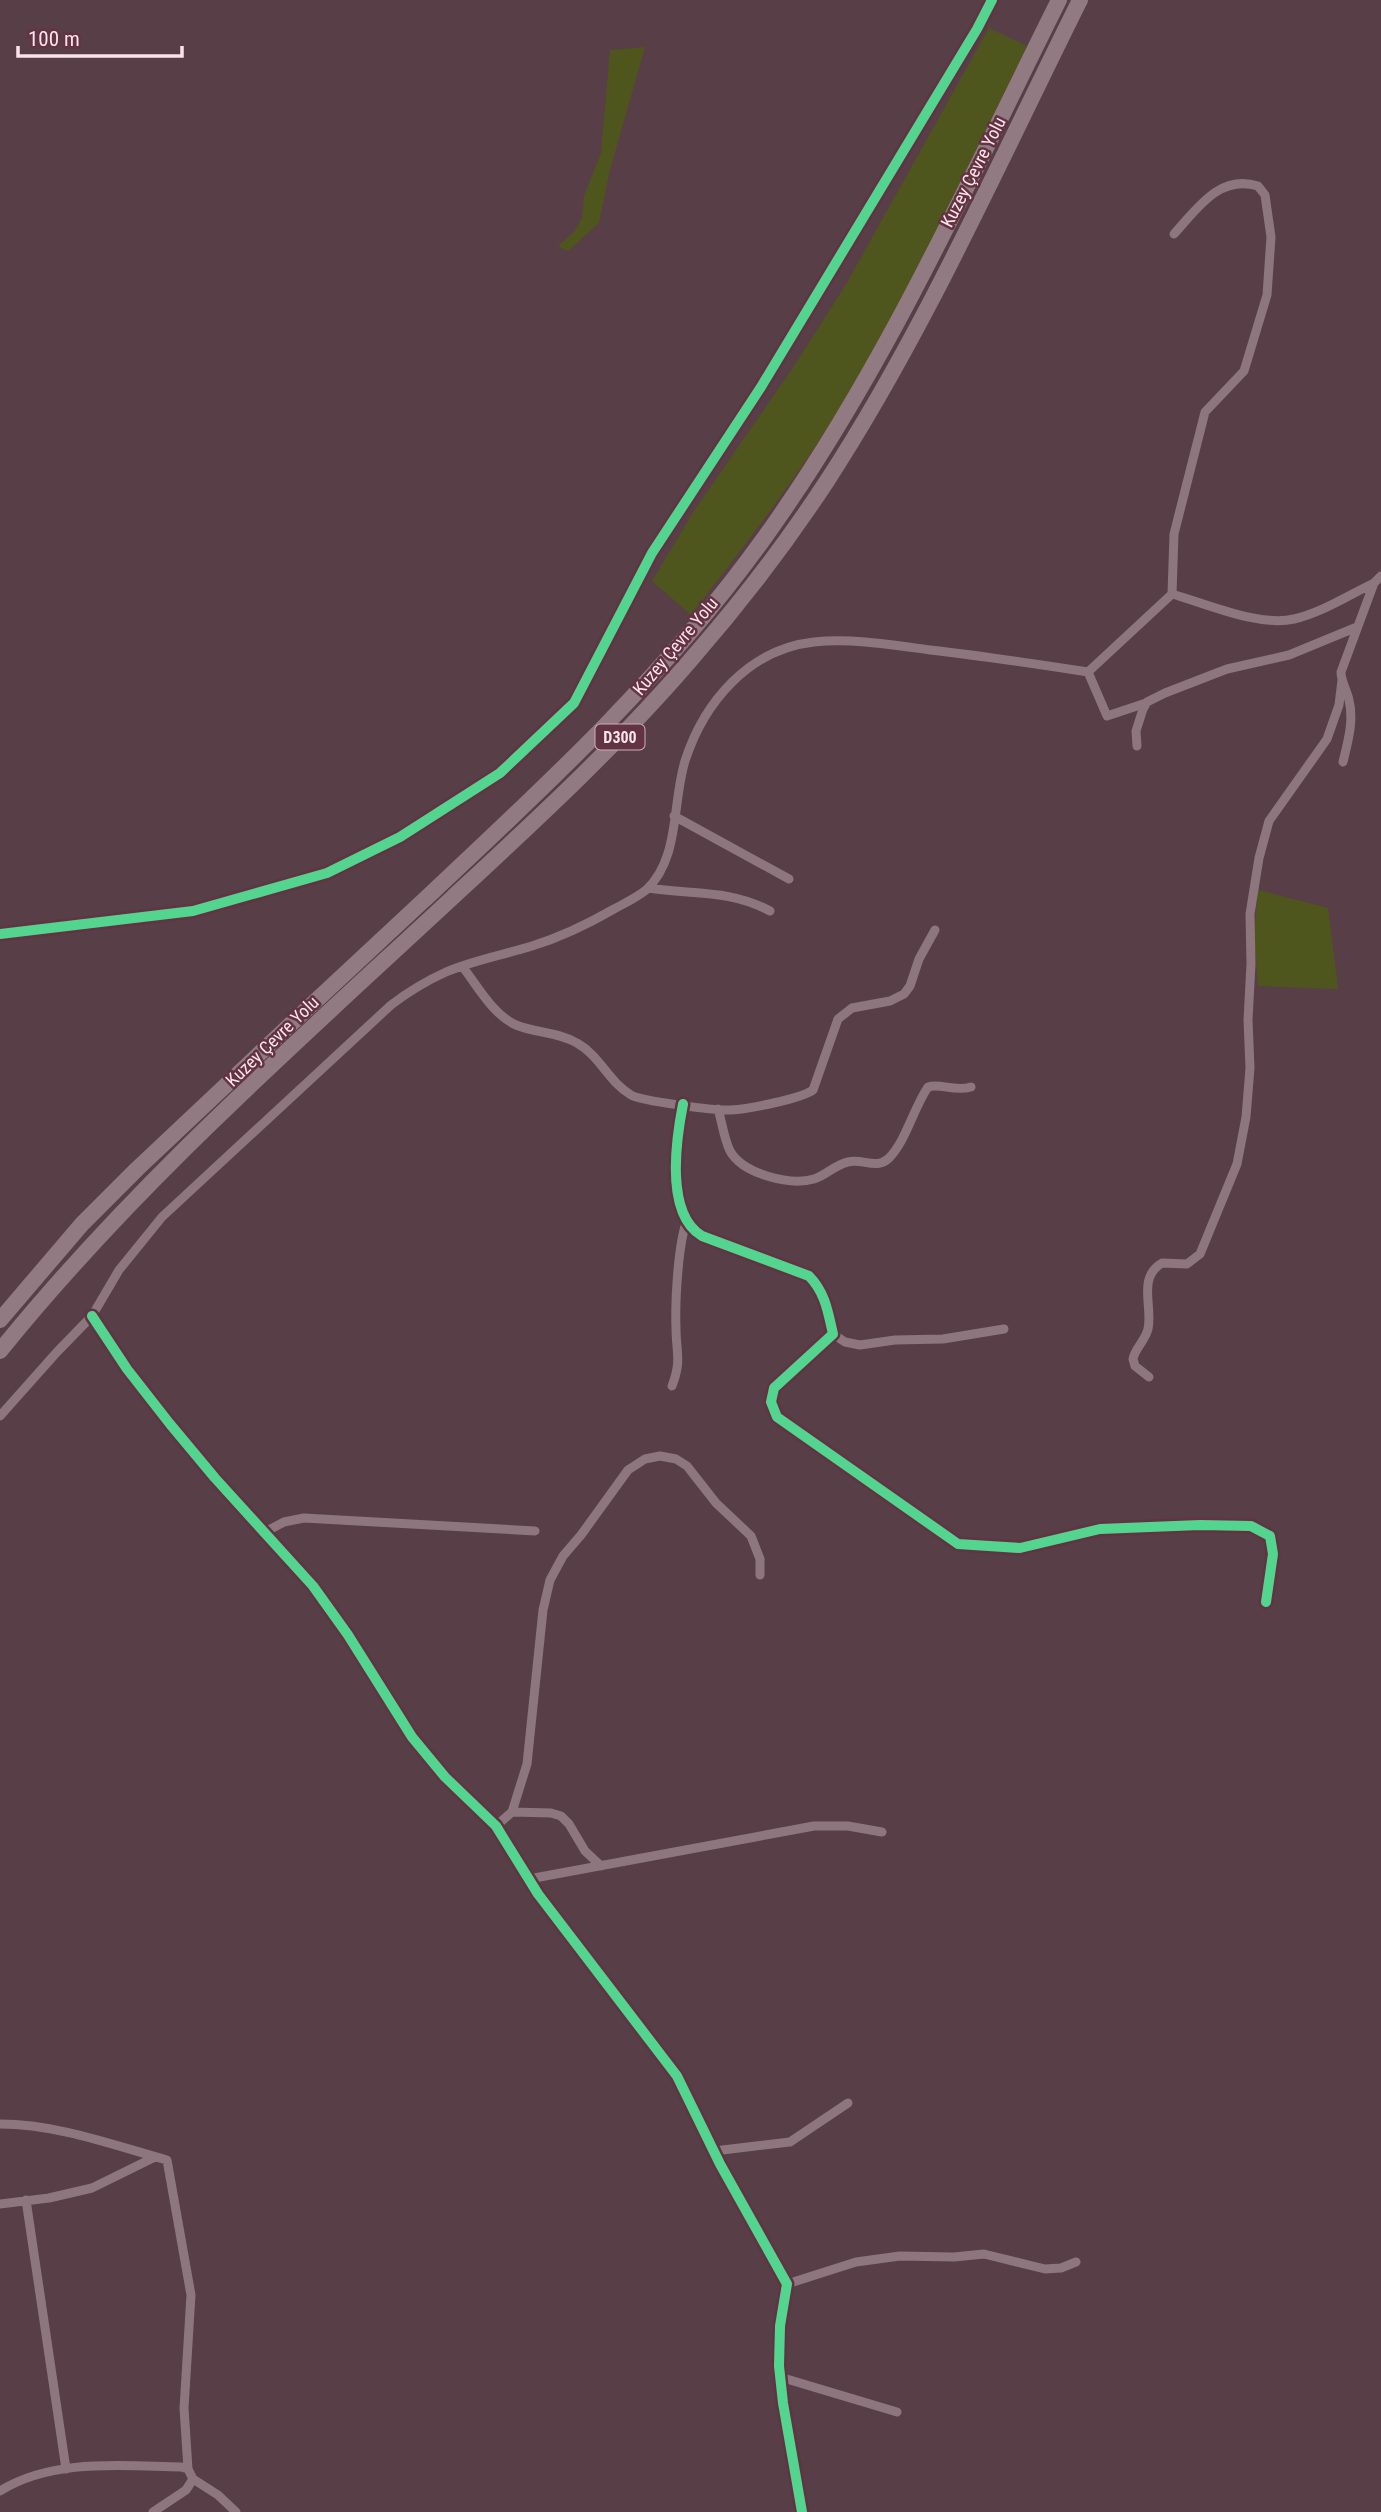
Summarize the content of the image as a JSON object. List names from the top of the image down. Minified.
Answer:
{"streets":{"highway":["Kuzey Çevre Yolu","D300"]},"scale_bar":"100 m"}
